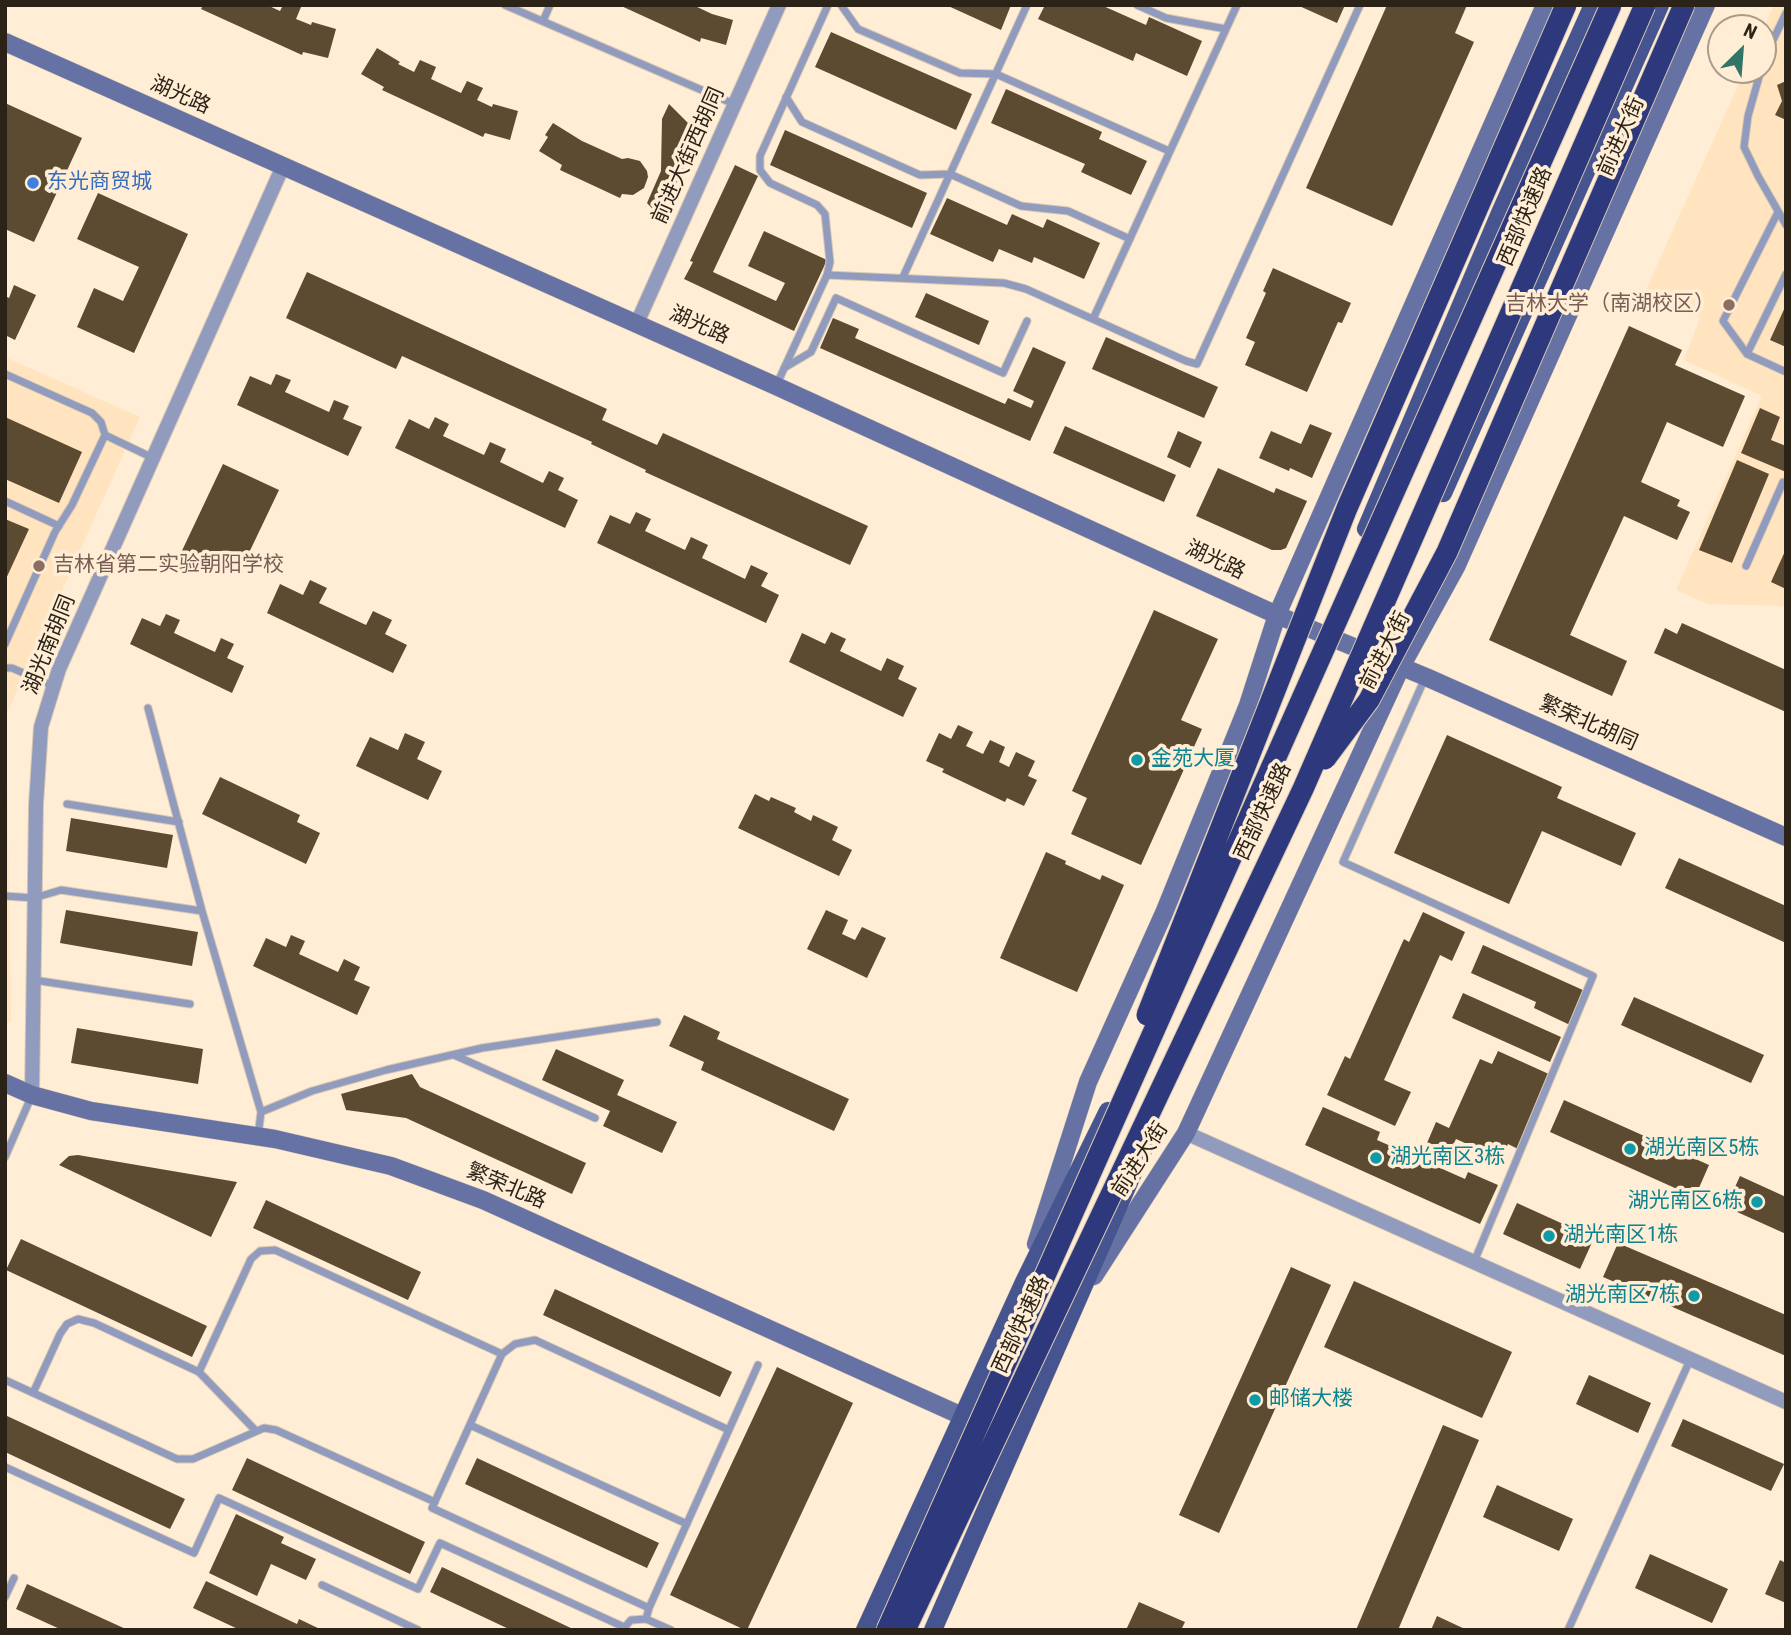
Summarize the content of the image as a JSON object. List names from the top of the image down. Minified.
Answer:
{"streets":{"highway":["西部快速路"],"main road":["前进大街"],"street":["湖光路","前进大街西胡同","湖光南胡同","繁荣北胡同","繁荣北路"]},"crossings":[["湖光路","前进大街"],["湖光路","前进大街西胡同"],["湖光路","湖光南胡同"],["湖光路","繁荣北胡同"],["前进大街","繁荣北胡同"],["湖光南胡同","繁荣北路"]],"places":["东光商贸城","吉林大学（南湖校区）","吉林省第二实验朝阳学校","金苑大厦","湖光南区5栋","湖光南区3栋","湖光南区6栋","湖光南区1栋","湖光南区7栋","邮储大楼"],"north":"top right"}
